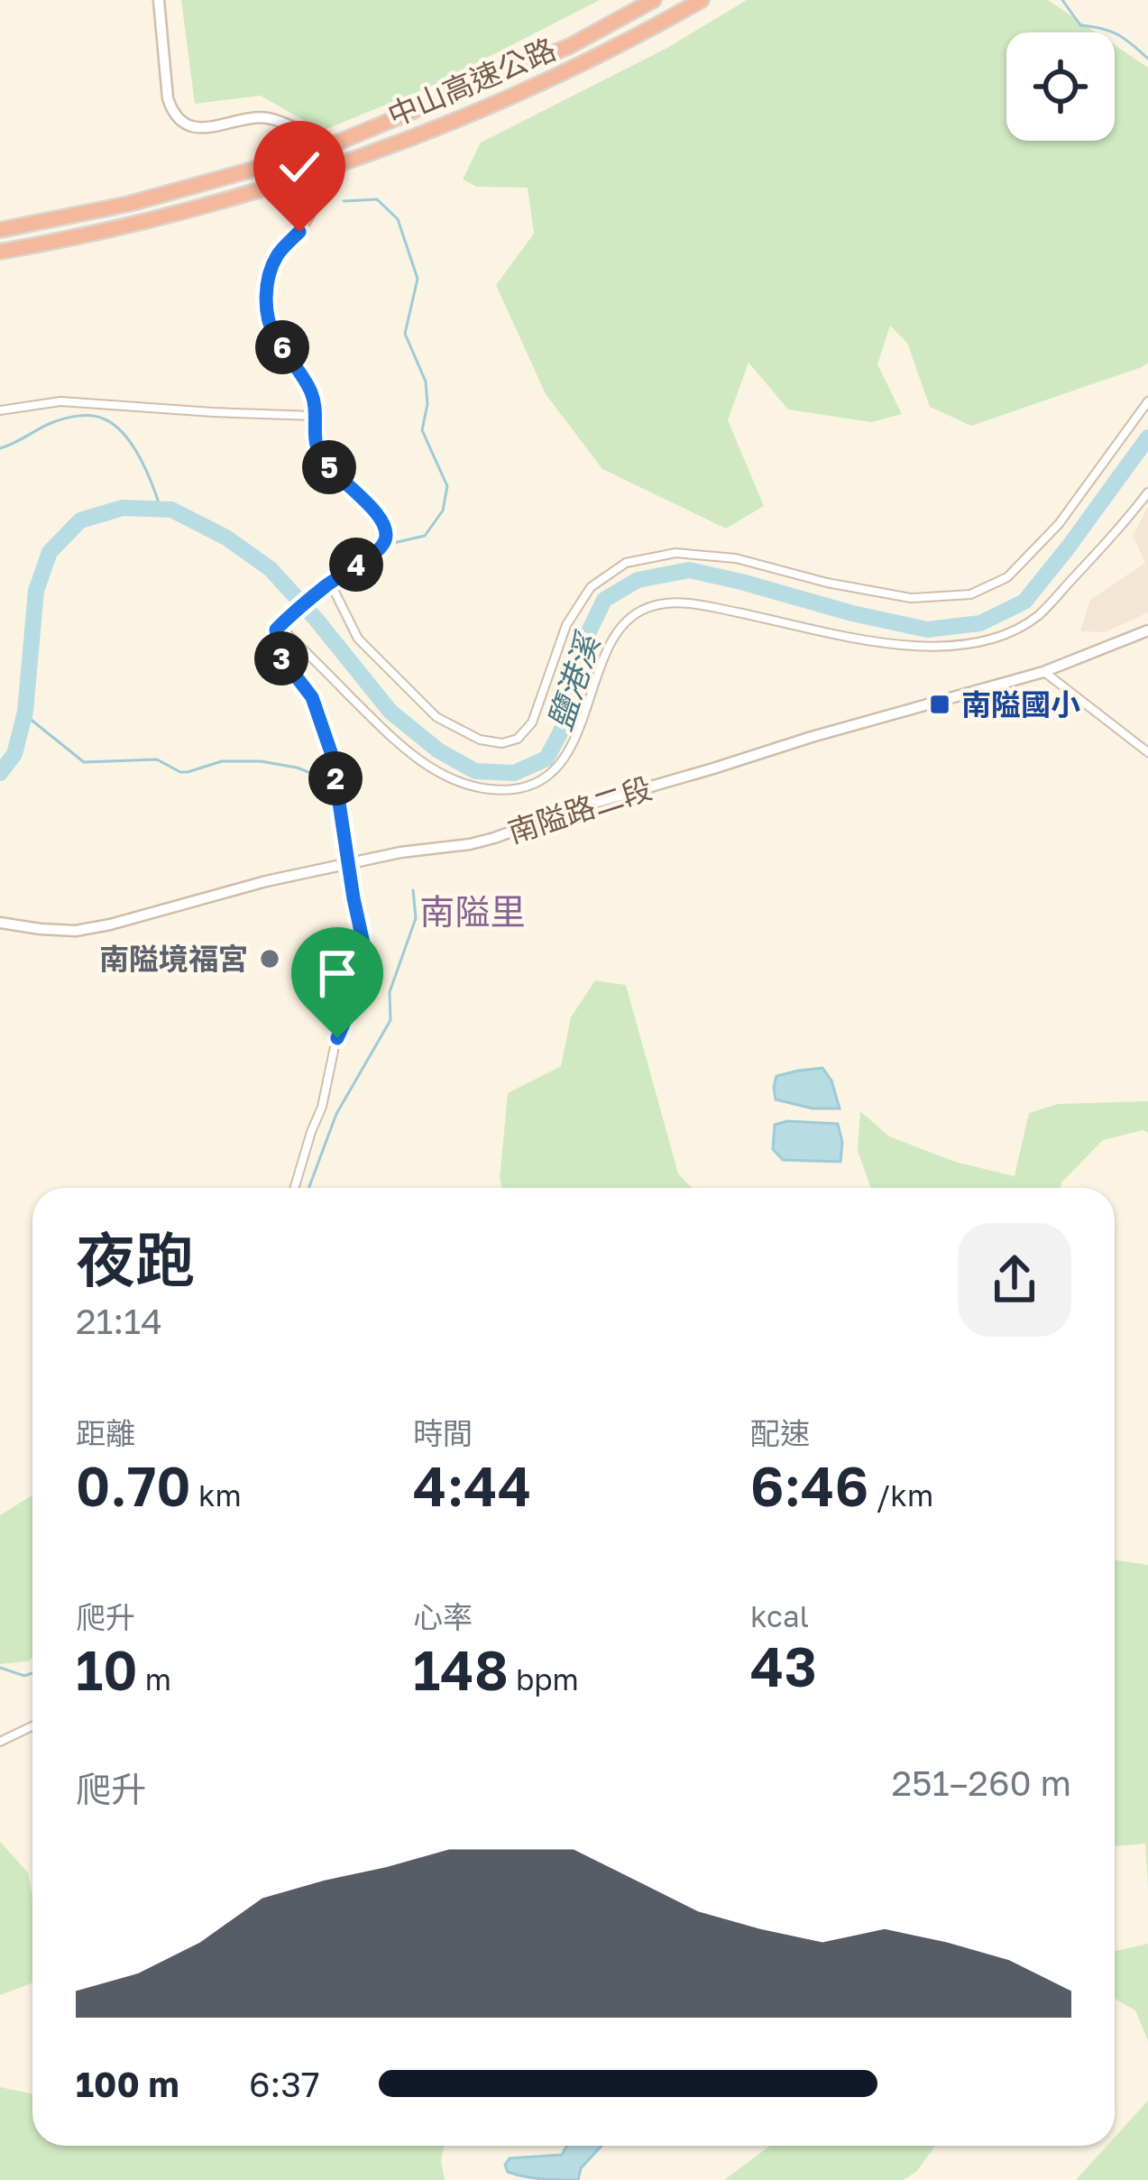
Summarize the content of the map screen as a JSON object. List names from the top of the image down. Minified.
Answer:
{"streets":{"highway":["中山高速公路"],"street":["南隘路二段"]},"districts":["南隘里"],"water":["鹽港溪"],"places":{"transit":["南隘國小"],"other":["南隘境福宮"]},"page":{"pins":["6","5","4","3","2"],"heading":["夜跑","21:14"],"stats":[["距離","0.70 km"],["時間","4:44"],["配速","6:46 /km"],["爬升","10 m"],["心率","148 bpm"],["kcal","43"]],"chart":["爬升","251–260 m"],"list":[{"name":"100 m","note":"6:37"}]}}
